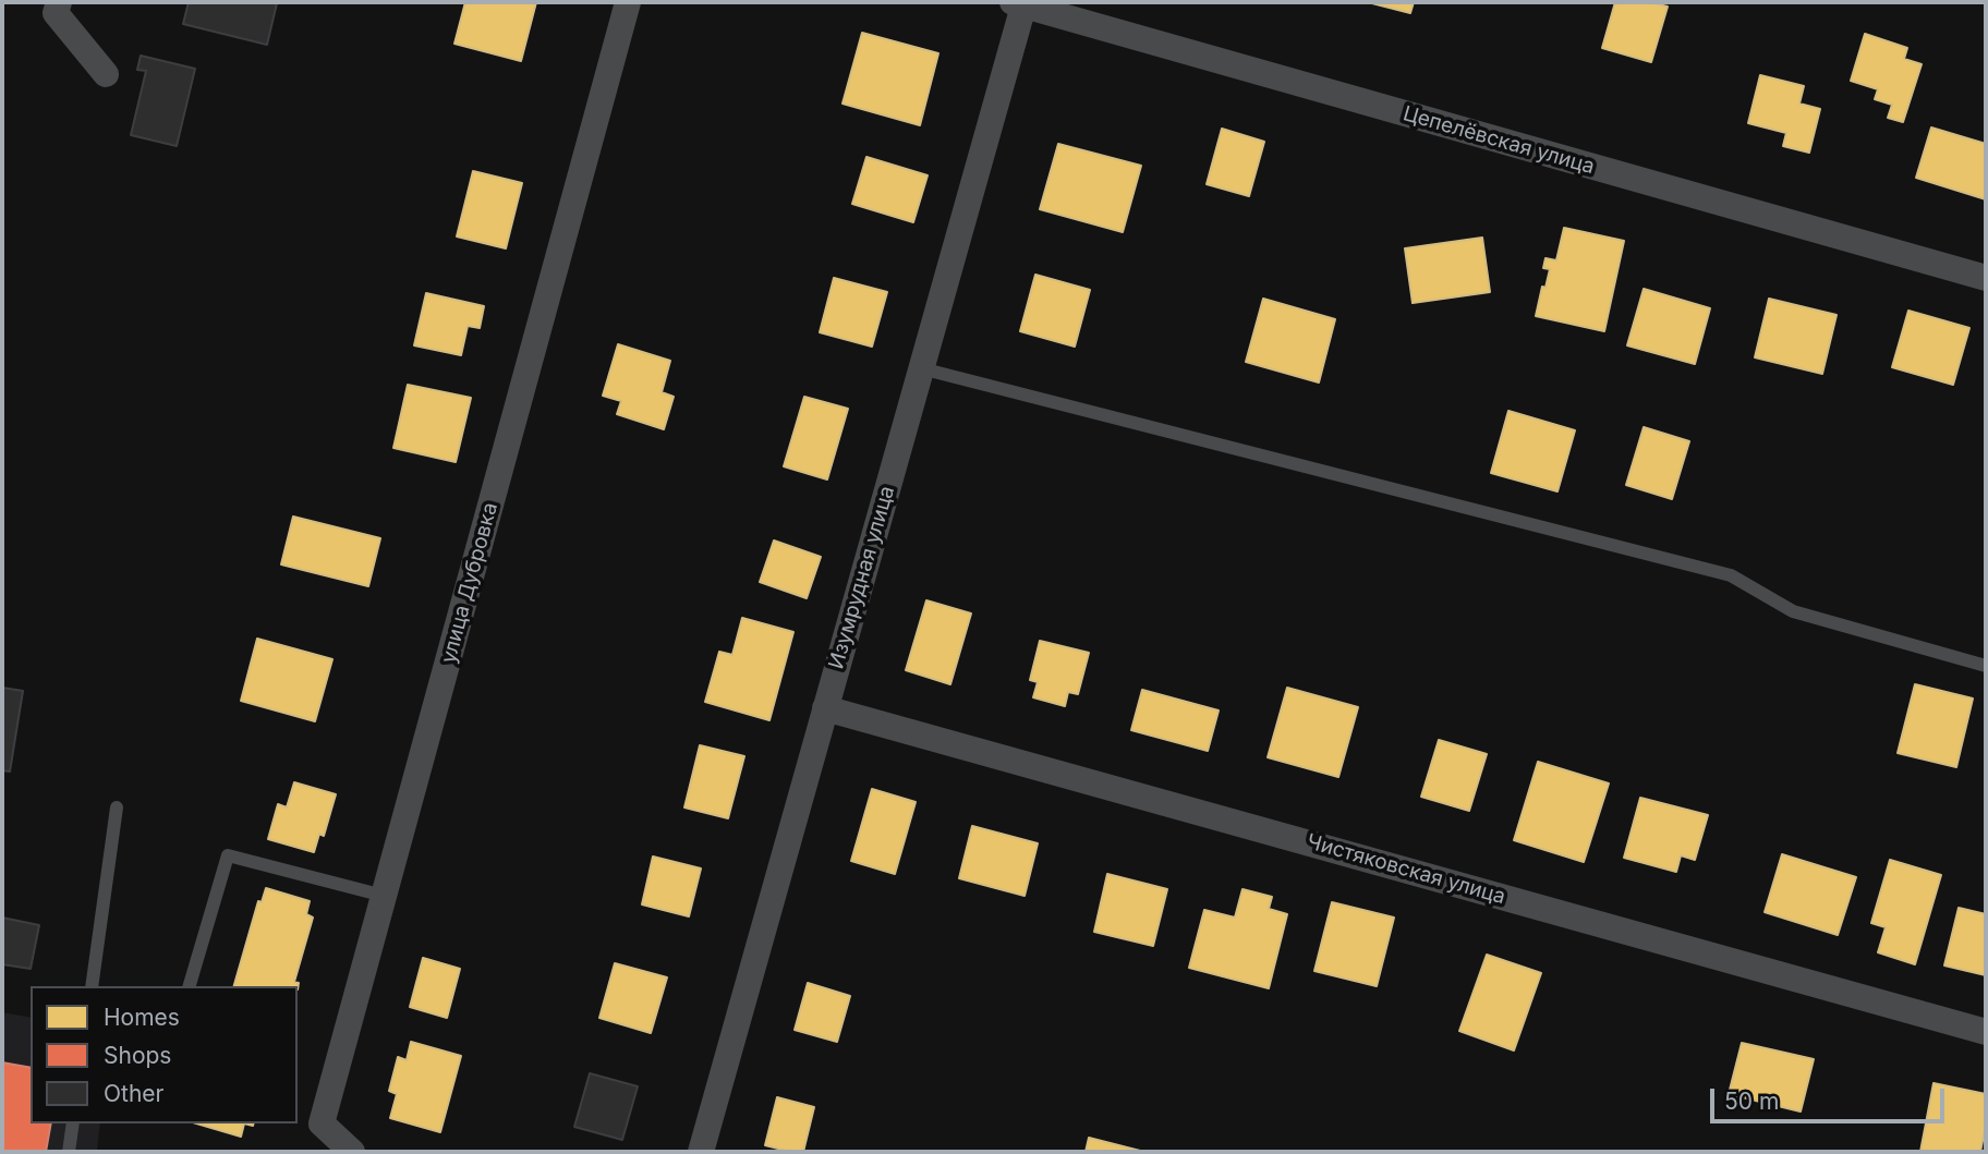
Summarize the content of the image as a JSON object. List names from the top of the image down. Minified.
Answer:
{"streets":{"street":["Цепелёвская улица","Изумрудная улица","улица Дубровка","Чистяковская улица"]},"crossings":[["Цепелёвская улица","Изумрудная улица"],["Изумрудная улица","Чистяковская улица"]],"legend":["Homes","Shops","Other"],"scale_bar":"50 m"}
